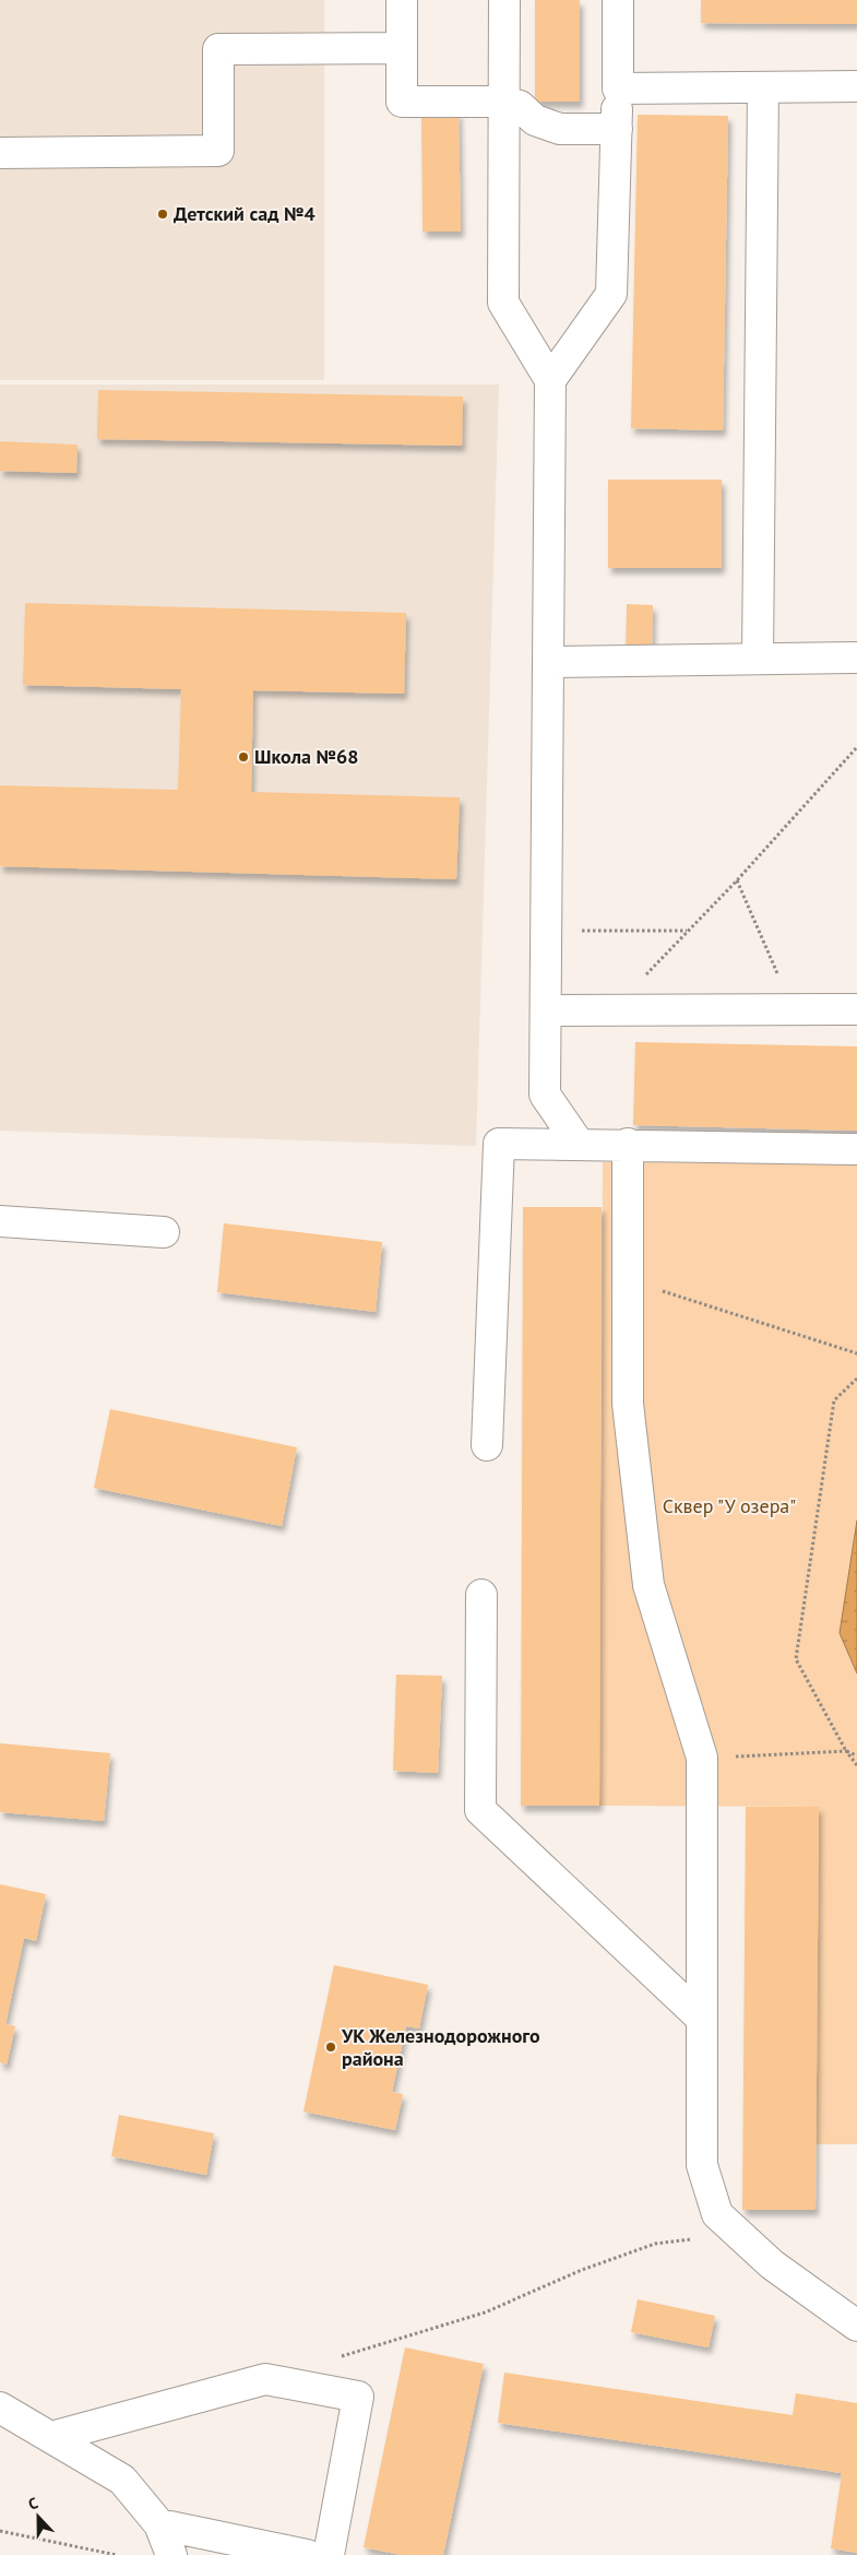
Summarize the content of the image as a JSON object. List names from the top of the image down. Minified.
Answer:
{"parks":["Сквер \"У озера\""],"places":["Детский сад №4","Школа №68","УК Железнодорожного района"],"north":"top"}
